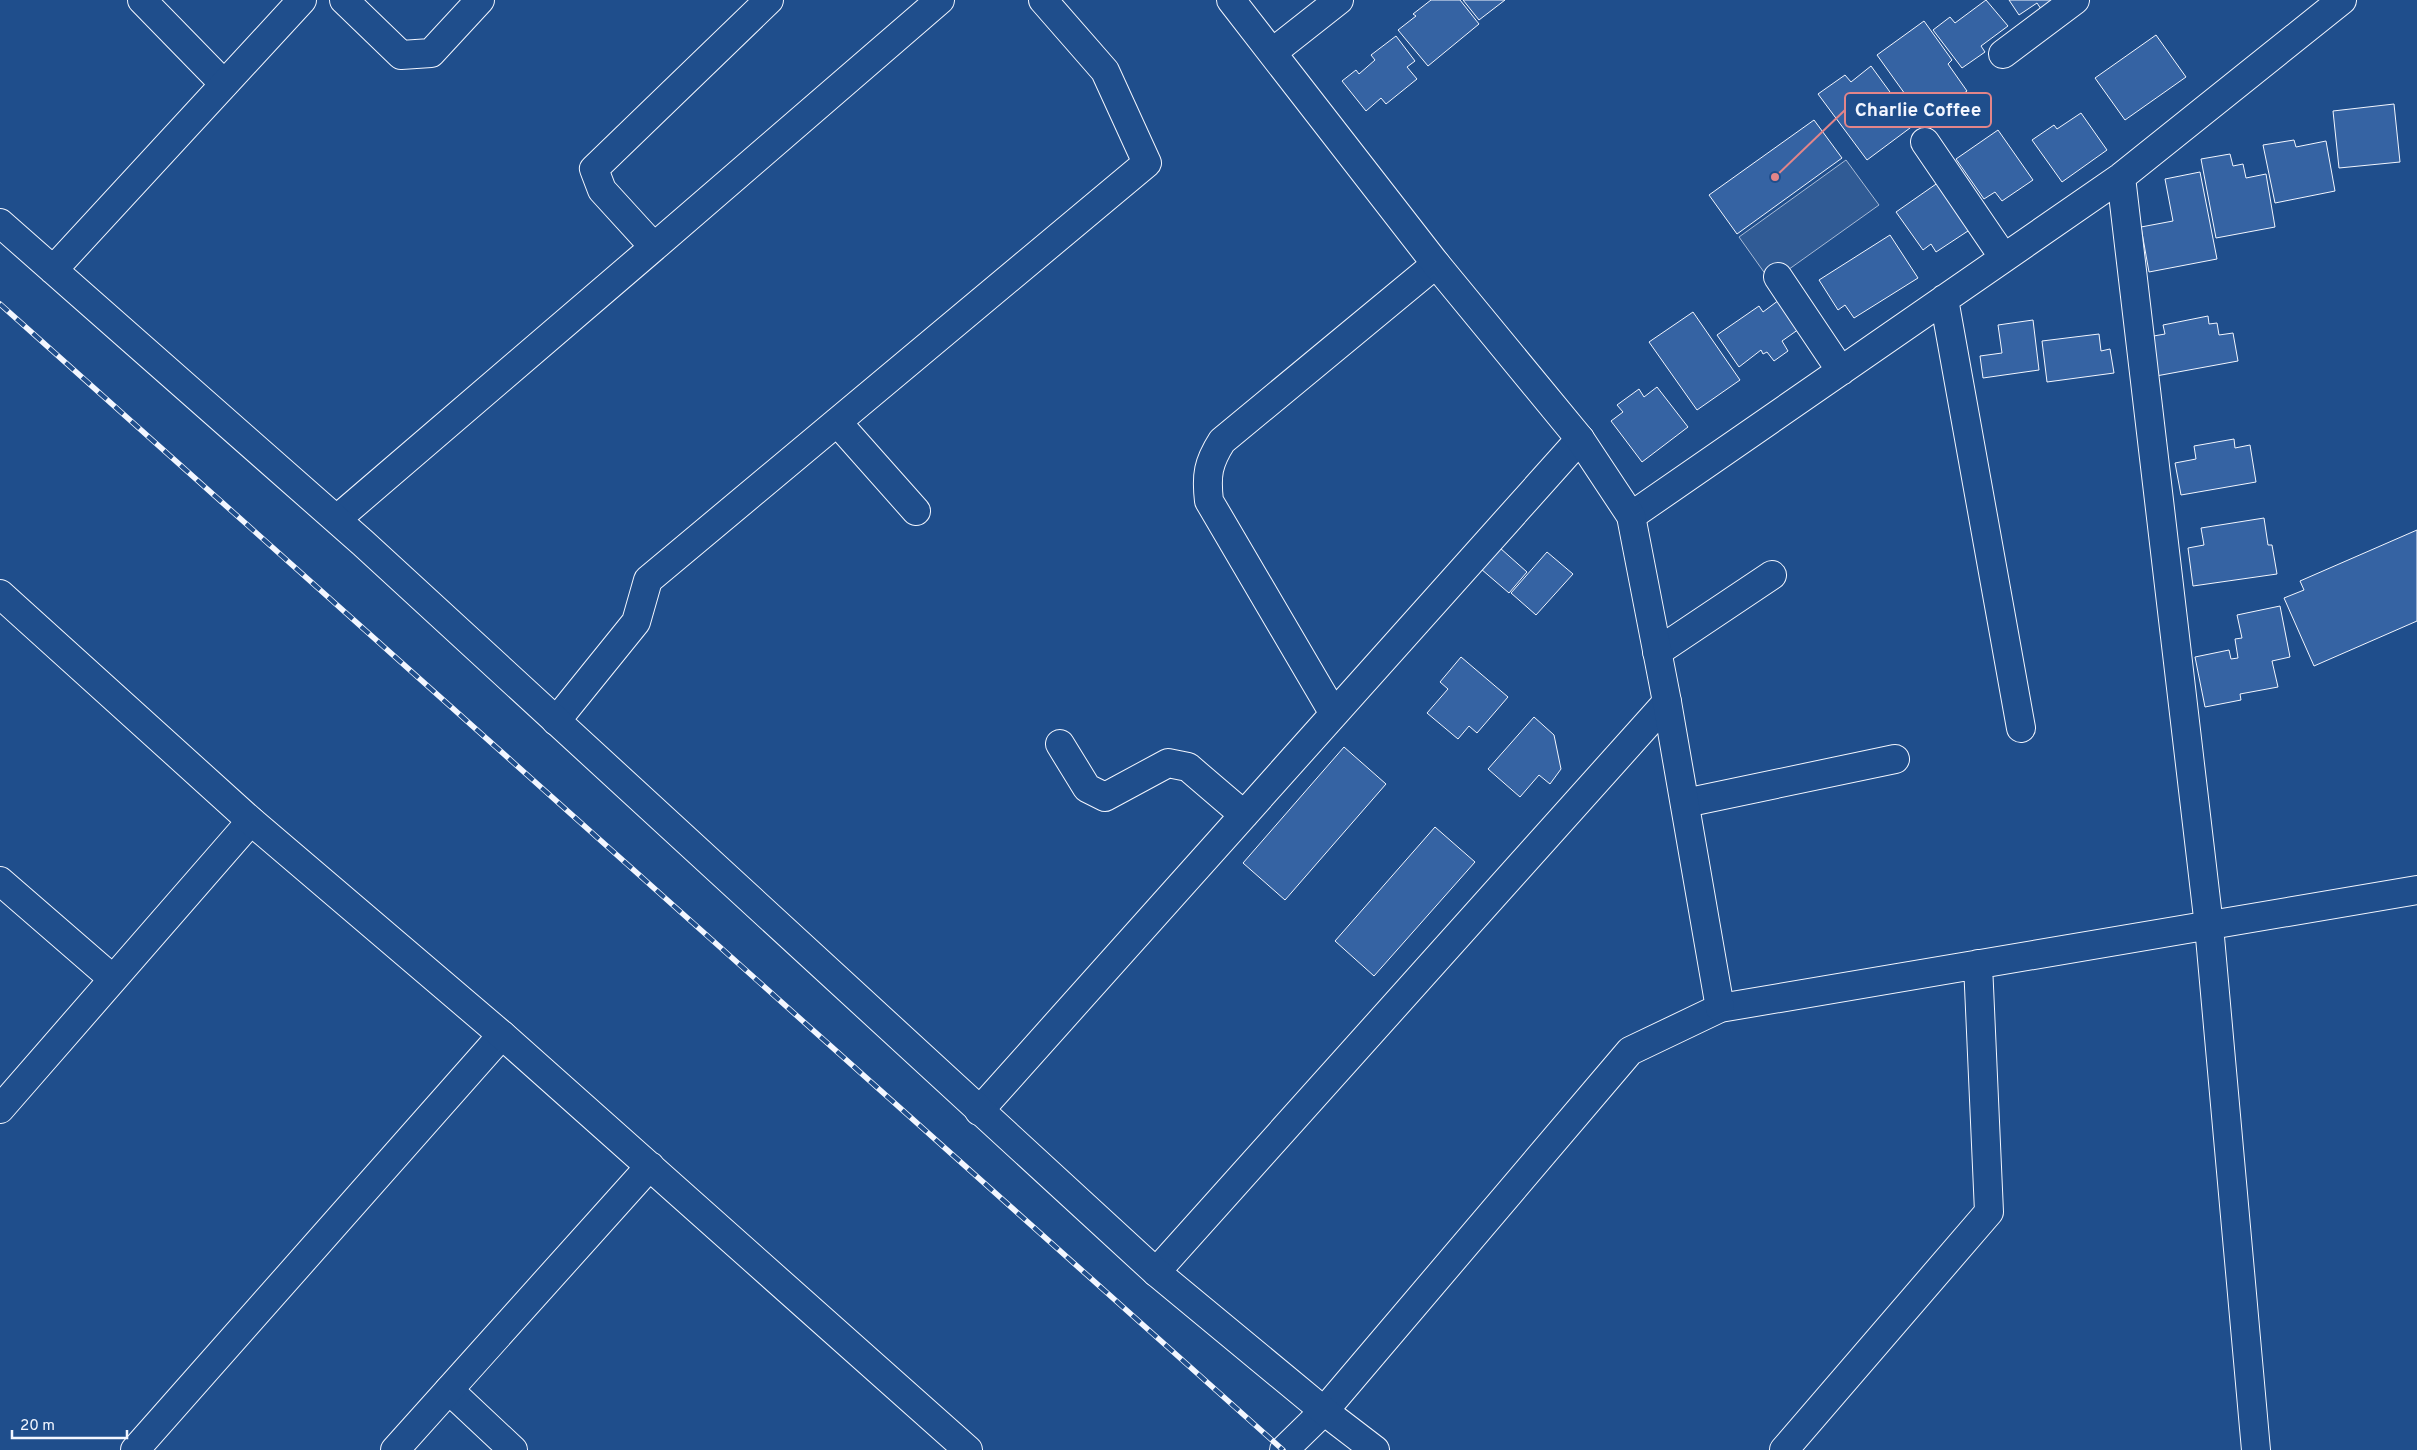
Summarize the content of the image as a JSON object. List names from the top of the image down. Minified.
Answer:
{"places":["Charlie Coffee"],"scale_bar":"20 m"}
